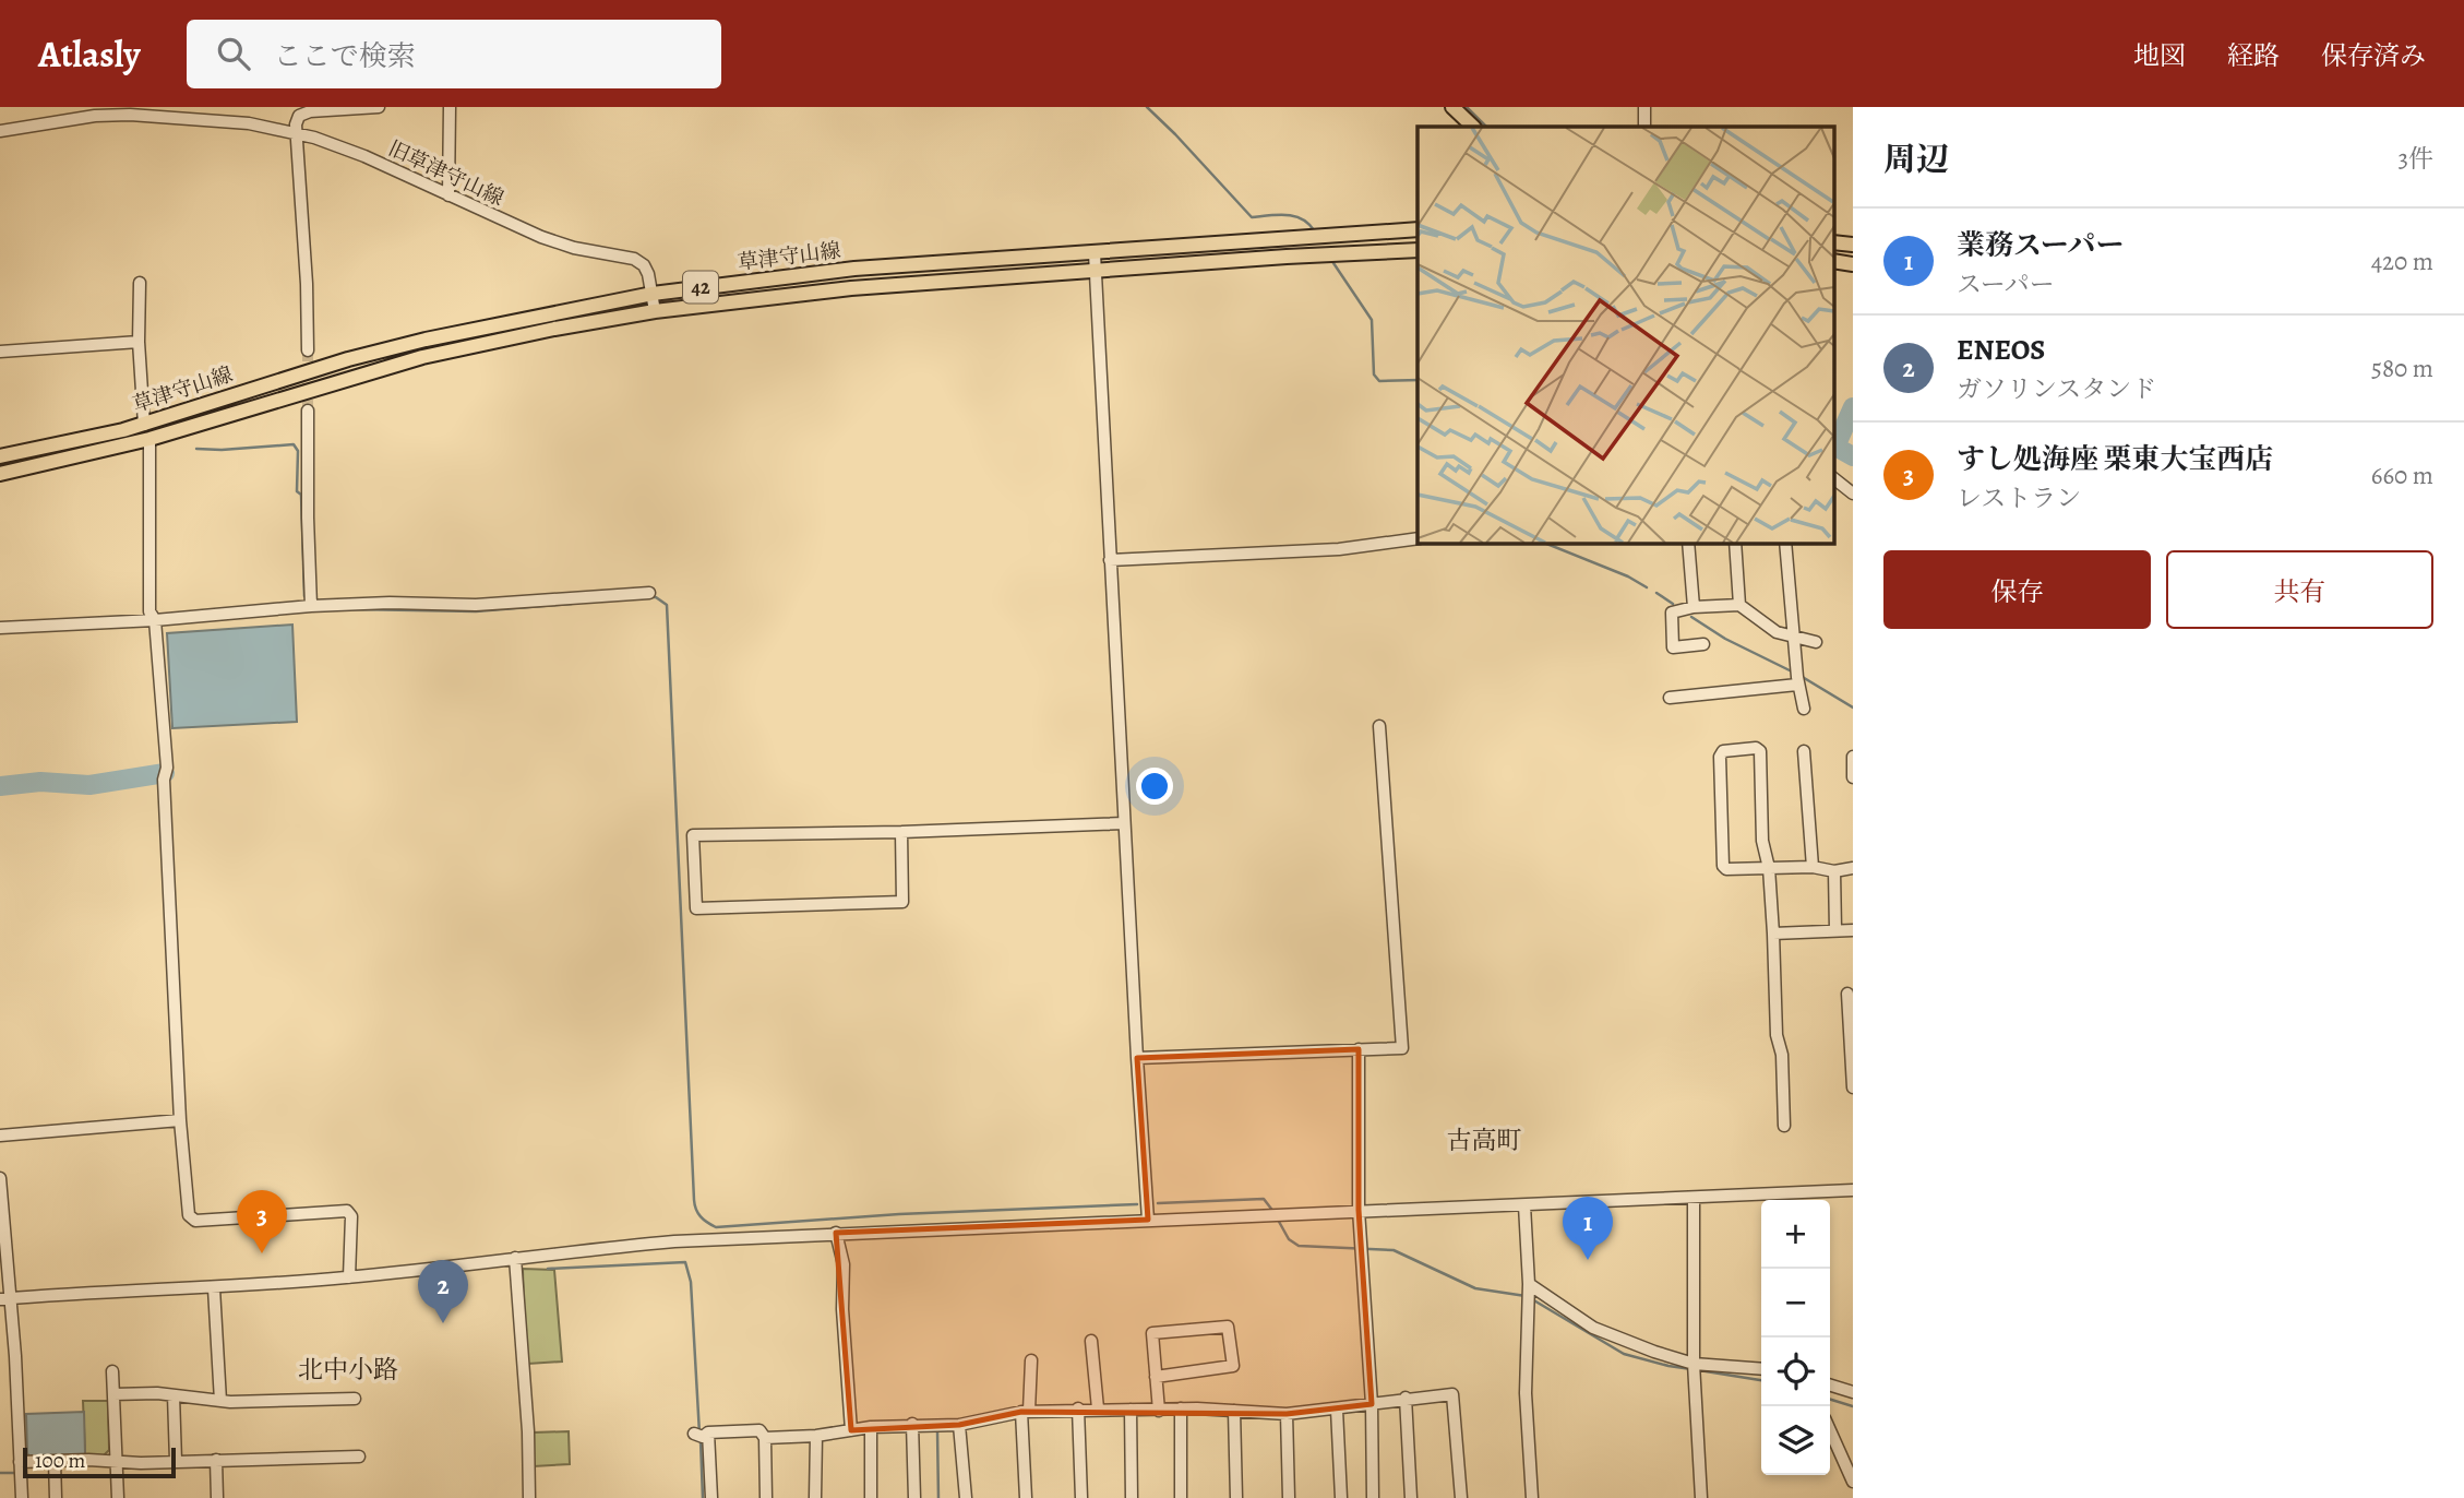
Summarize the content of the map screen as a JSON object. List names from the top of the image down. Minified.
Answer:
{"streets":{"main road":["草津守山線","42"],"street":["旧草津守山線"]},"crossings":[["旧草津守山線","草津守山線"]],"districts":["古高町","北中小路"],"scale_bar":"100 m","page":{"header":"Atlasly","search":"ここで検索","nav":["地図","経路","保存済み"],"heading":["周辺","3件"],"list":[{"mark":"1","name":"業務スーパー","note":"スーパー","value":"420 m"},{"mark":"2","name":"ENEOS","note":"ガソリンスタンド","value":"580 m"},{"mark":"3","name":"すし処海座 栗東大宝西店","note":"レストラン","value":"660 m"}],"buttons":["保存","共有"],"pins":["3","1","2"],"map_buttons":["+","−"],"scale":"100 m"}}
